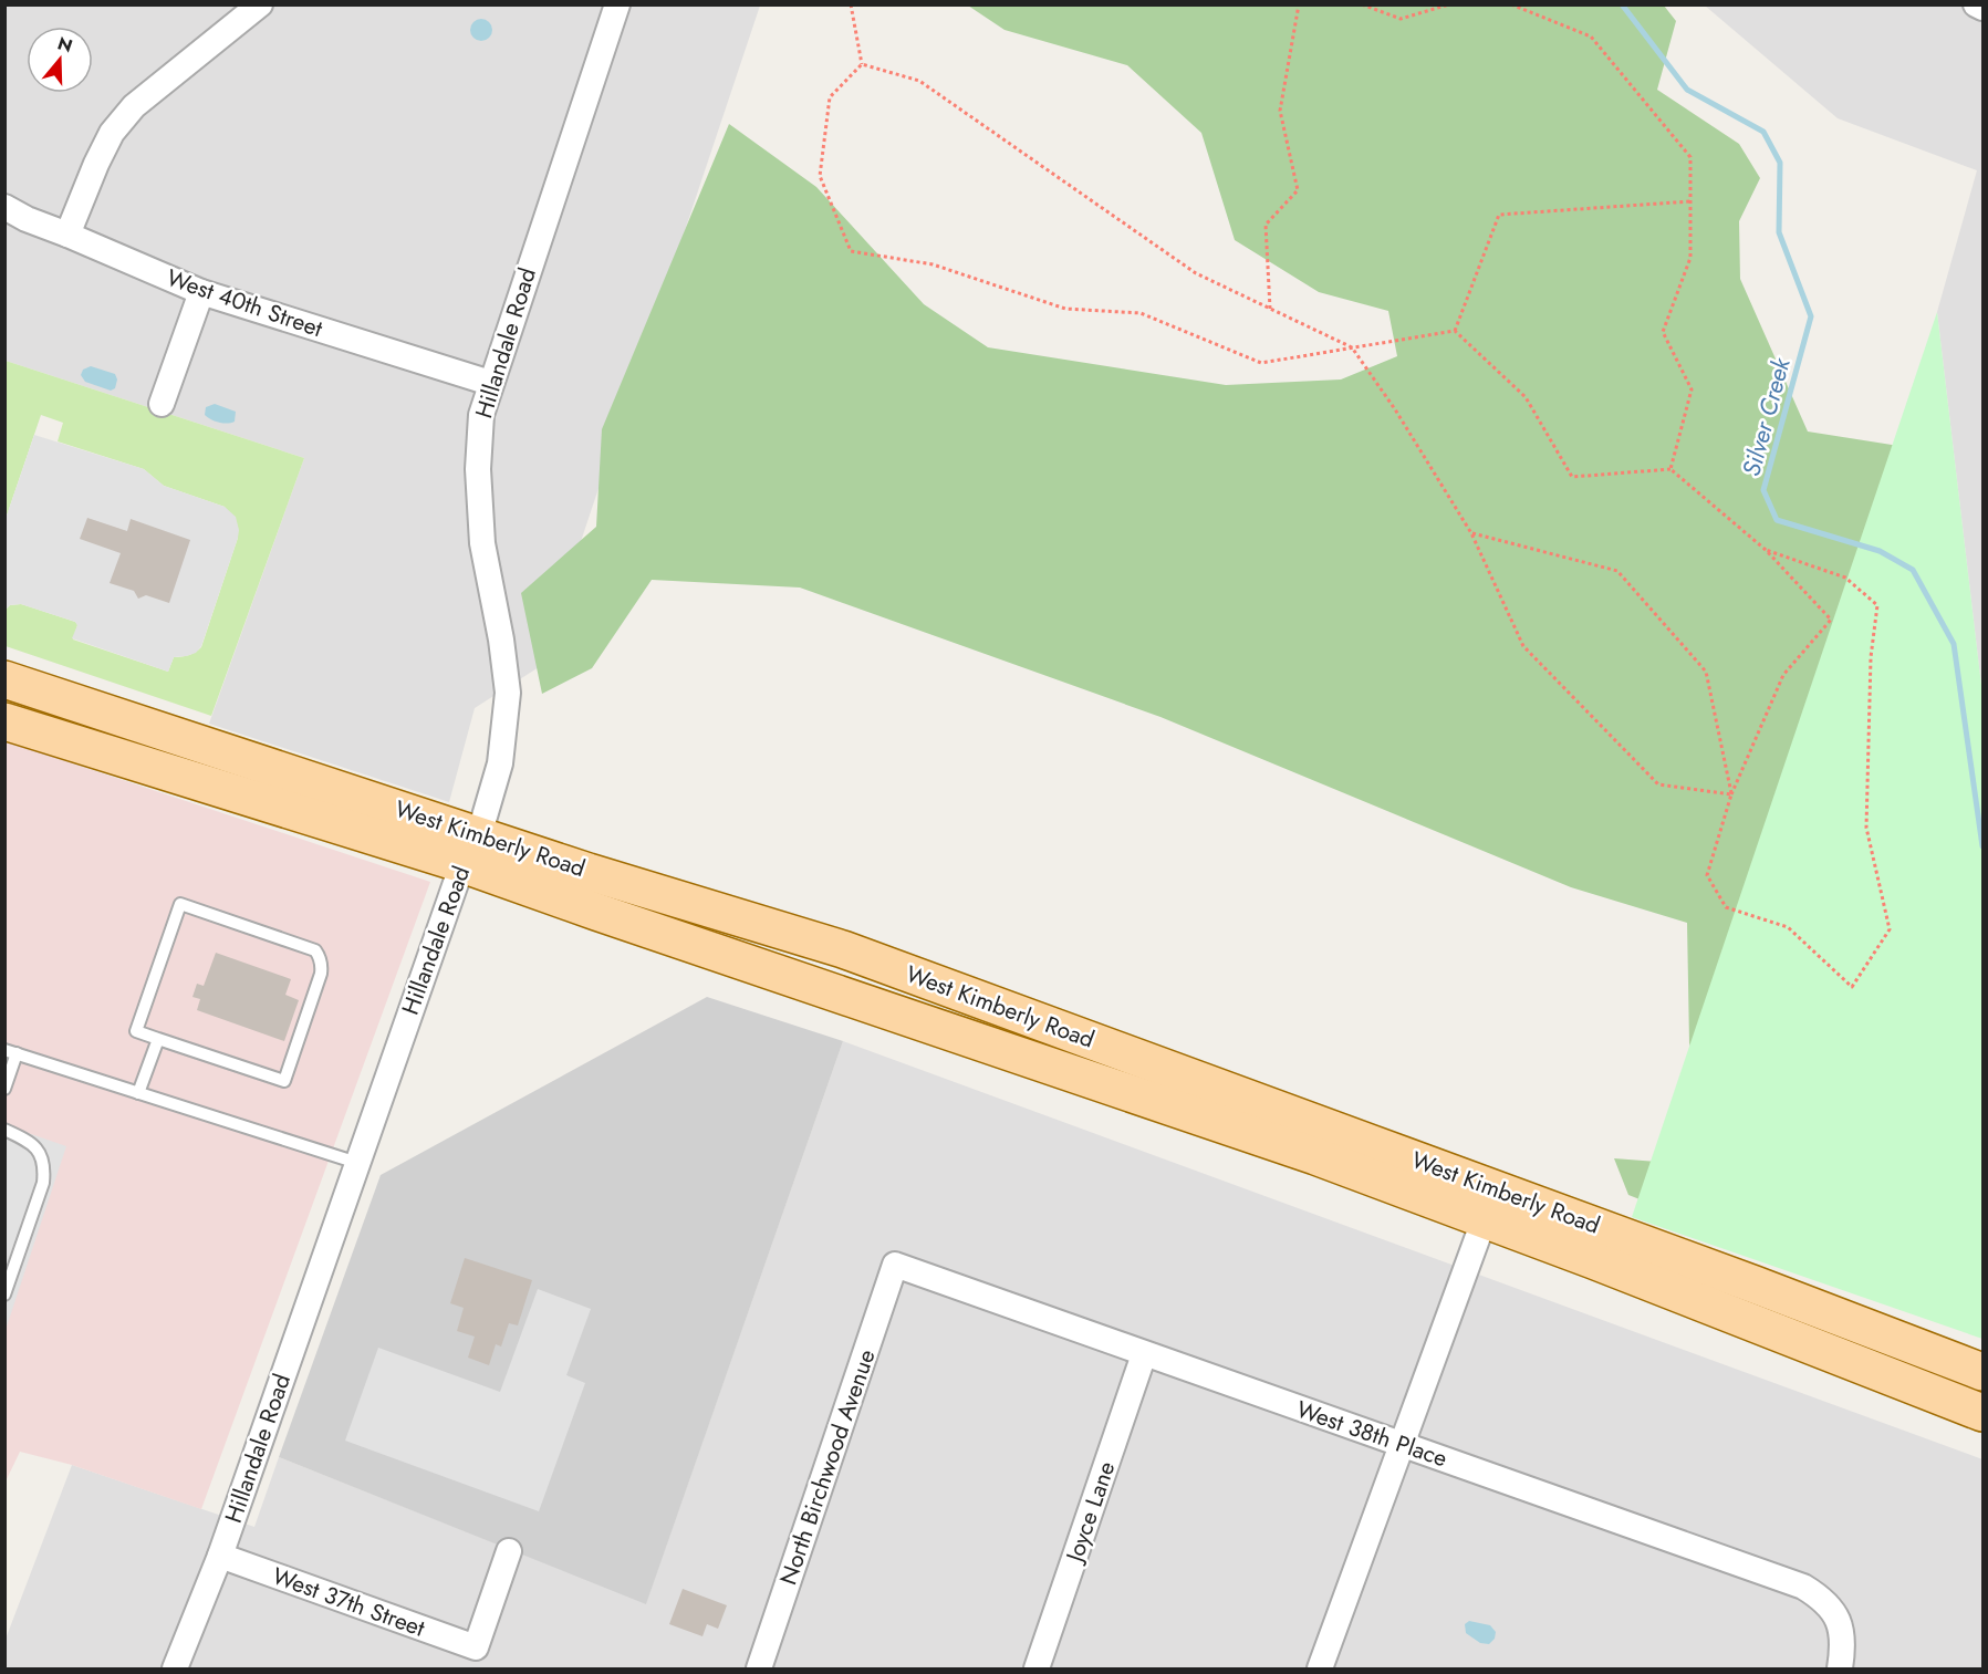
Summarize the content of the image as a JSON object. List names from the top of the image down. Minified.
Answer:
{"streets":{"main road":["West Kimberly Road"],"street":["West 40th Street","Hillandale Road","West 38th Place","North Birchwood Avenue","Joyce Lane","West 37th Street"]},"crossings":[["West 40th Street","Hillandale Road"],["Hillandale Road","West Kimberly Road"],["Hillandale Road","West 37th Street"],["West 38th Place","North Birchwood Avenue"],["West 38th Place","Joyce Lane"]],"water":["Silver Creek"],"north":"top"}
